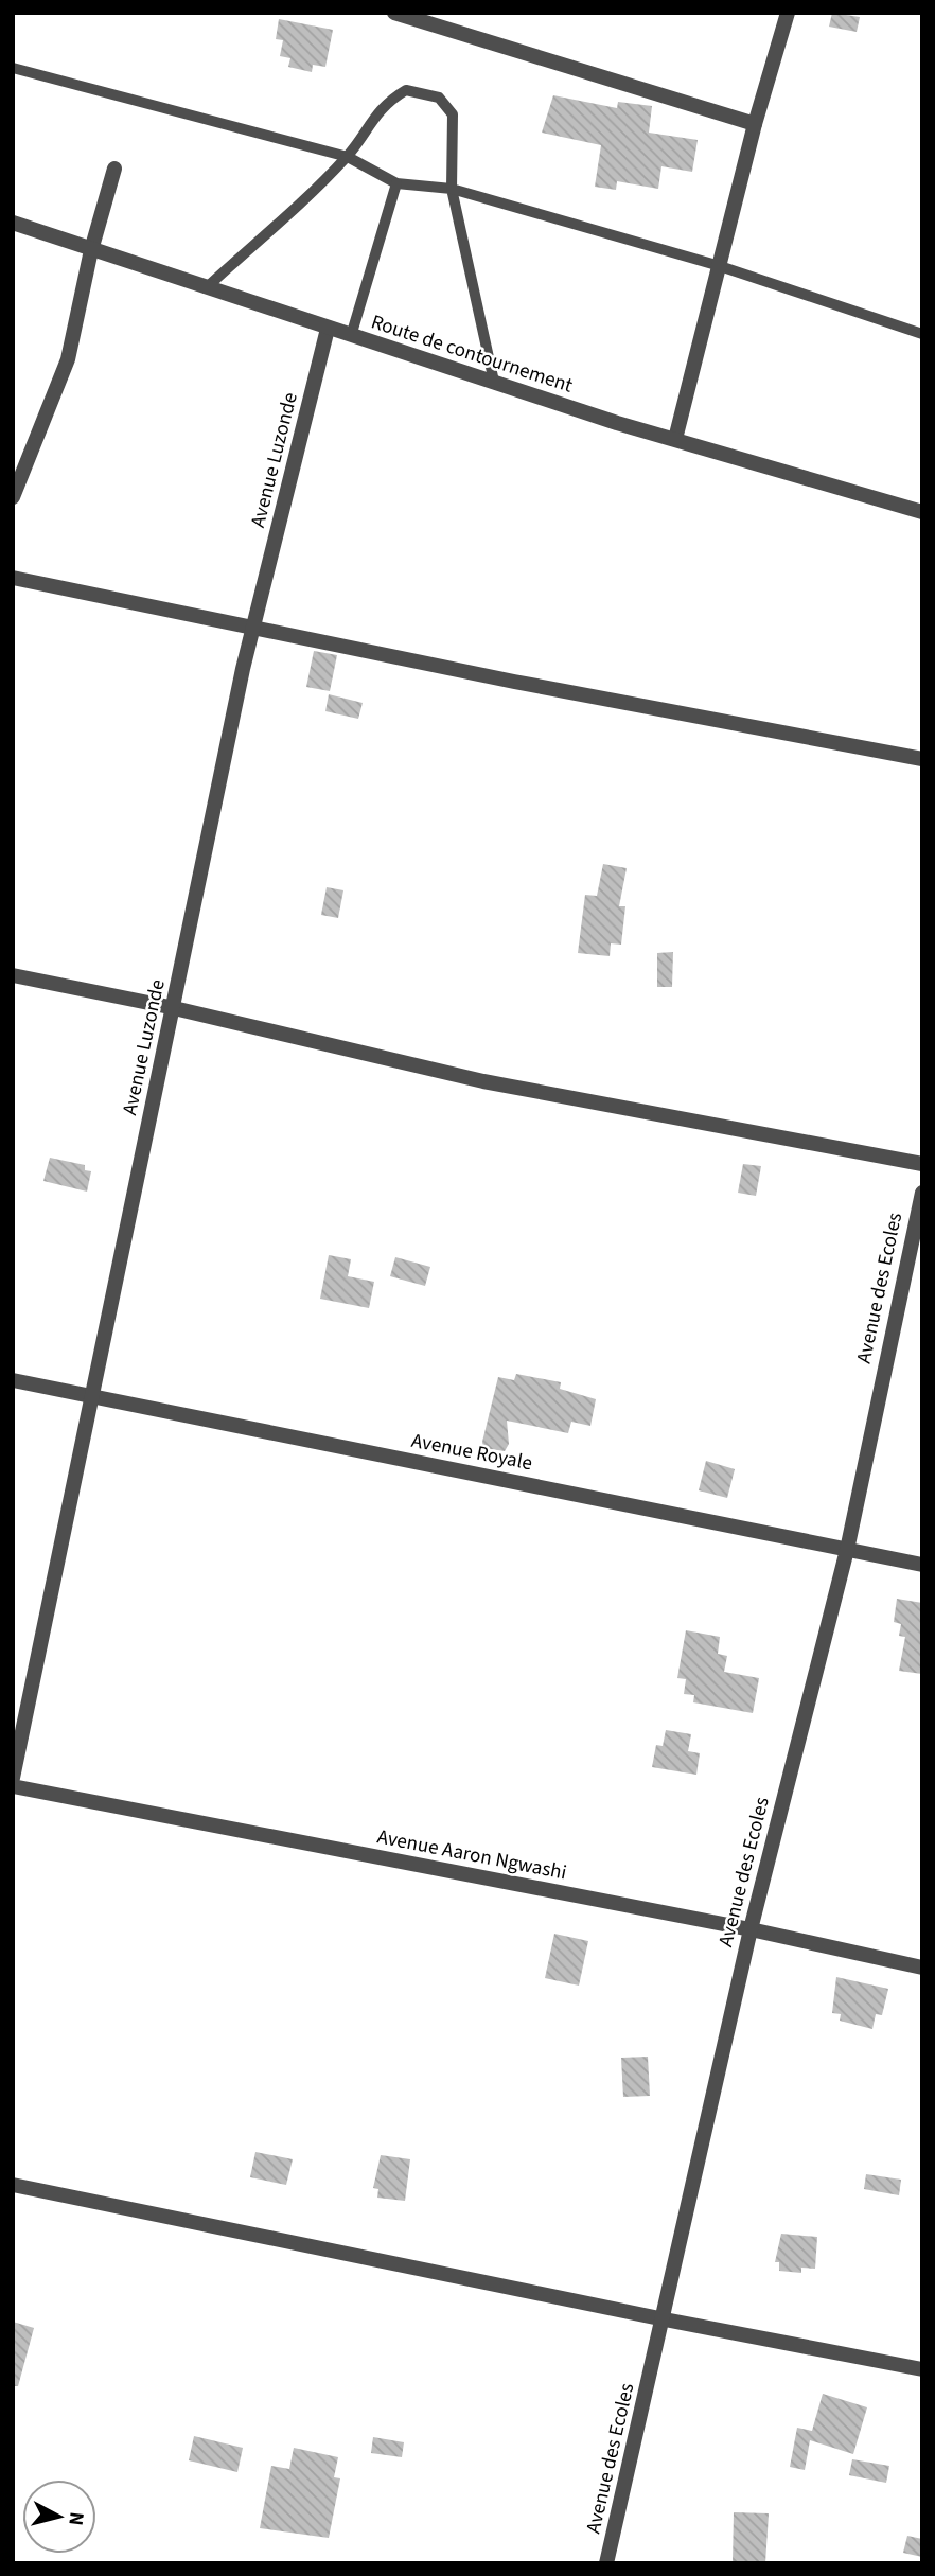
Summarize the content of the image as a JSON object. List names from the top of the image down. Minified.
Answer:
{"streets":{"street":["Route de contournement","Avenue Luzonde","Avenue des Ecoles","Avenue Royale","Avenue Aaron Ngwashi"]},"crossings":[["Route de contournement","Avenue Luzonde"],["Avenue Luzonde","Avenue Royale"],["Avenue des Ecoles","Avenue Royale"],["Avenue des Ecoles","Avenue Aaron Ngwashi"]],"north":"right"}
